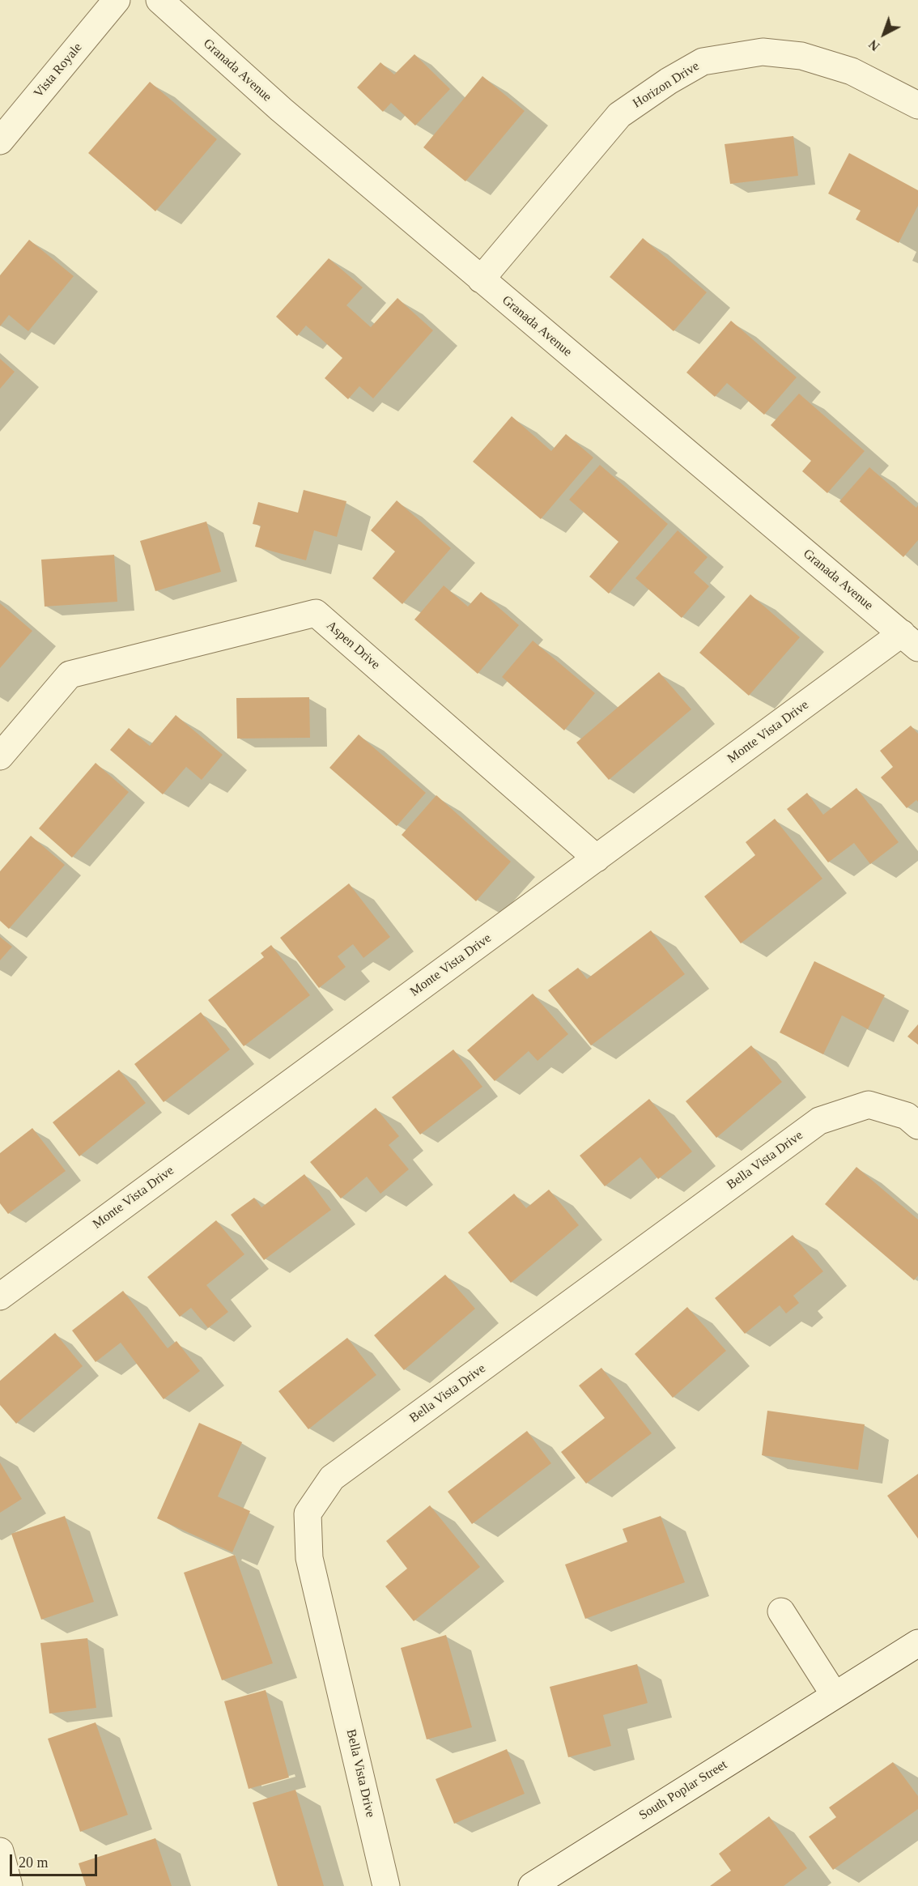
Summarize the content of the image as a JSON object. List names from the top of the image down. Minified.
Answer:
{"streets":{"street":["Vista Royale","Granada Avenue","Horizon Drive","Aspen Drive","Monte Vista Drive","Bella Vista Drive","South Poplar Street"]},"crossings":[["Granada Avenue","Horizon Drive"],["Granada Avenue","Monte Vista Drive"],["Aspen Drive","Monte Vista Drive"]],"scale_bar":"20 m","north":"bottom left"}
